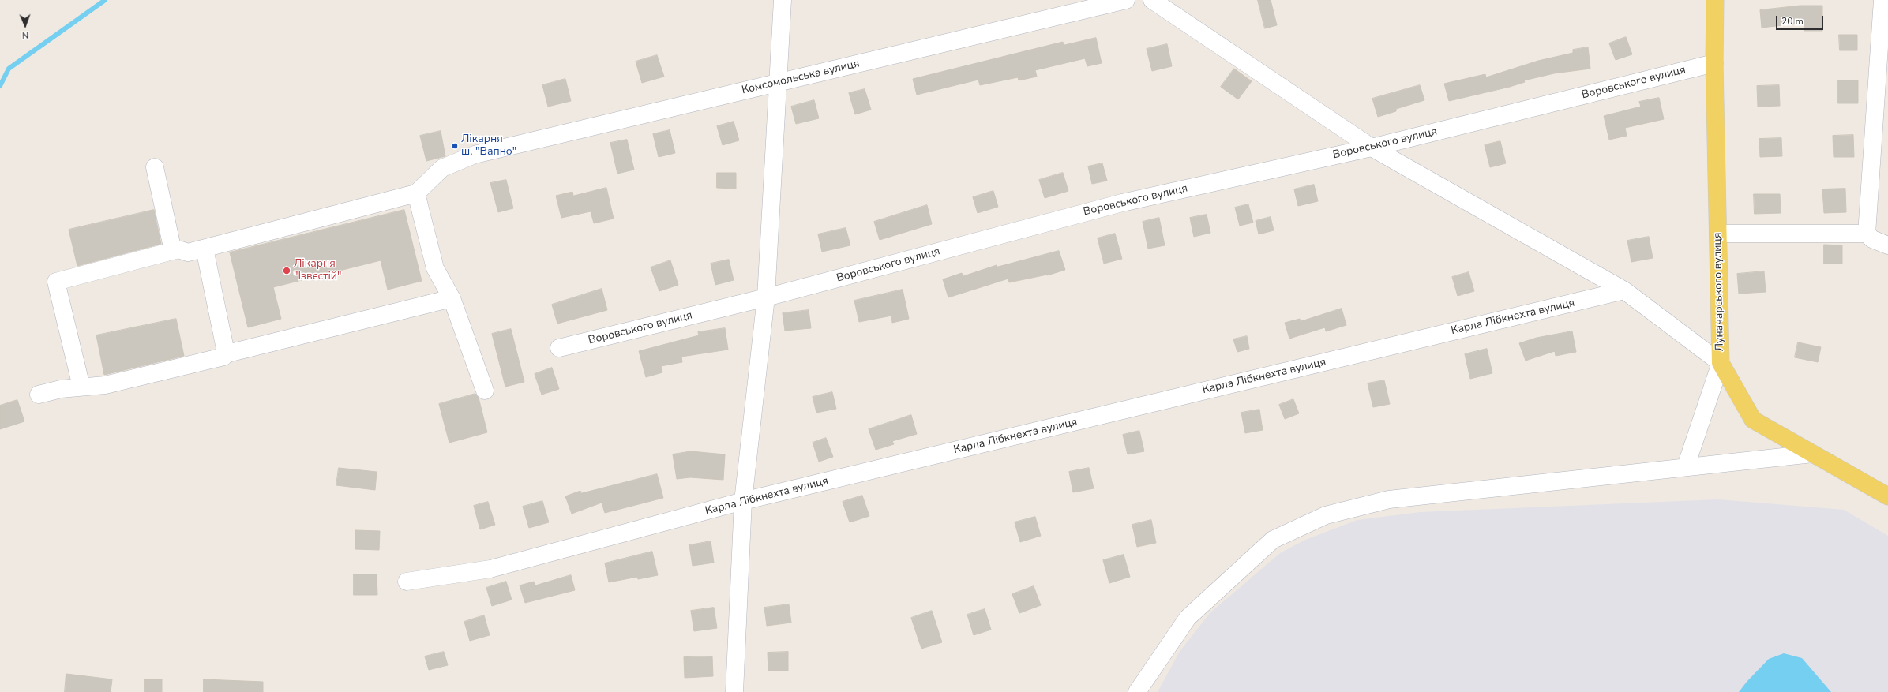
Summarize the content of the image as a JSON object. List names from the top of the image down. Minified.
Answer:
{"streets":{"main road":["Луначарського вулиця"],"street":["Комсомольська вулиця","Воровського вулиця","Карла Лібкнехта вулиця"]},"crossings":[["Воровського вулиця","Луначарського вулиця"]],"places":["Лікарня ш. \"Вапно\"","Лікарня \"Ізвєстій\""],"scale_bar":"20 m","north":"bottom"}
